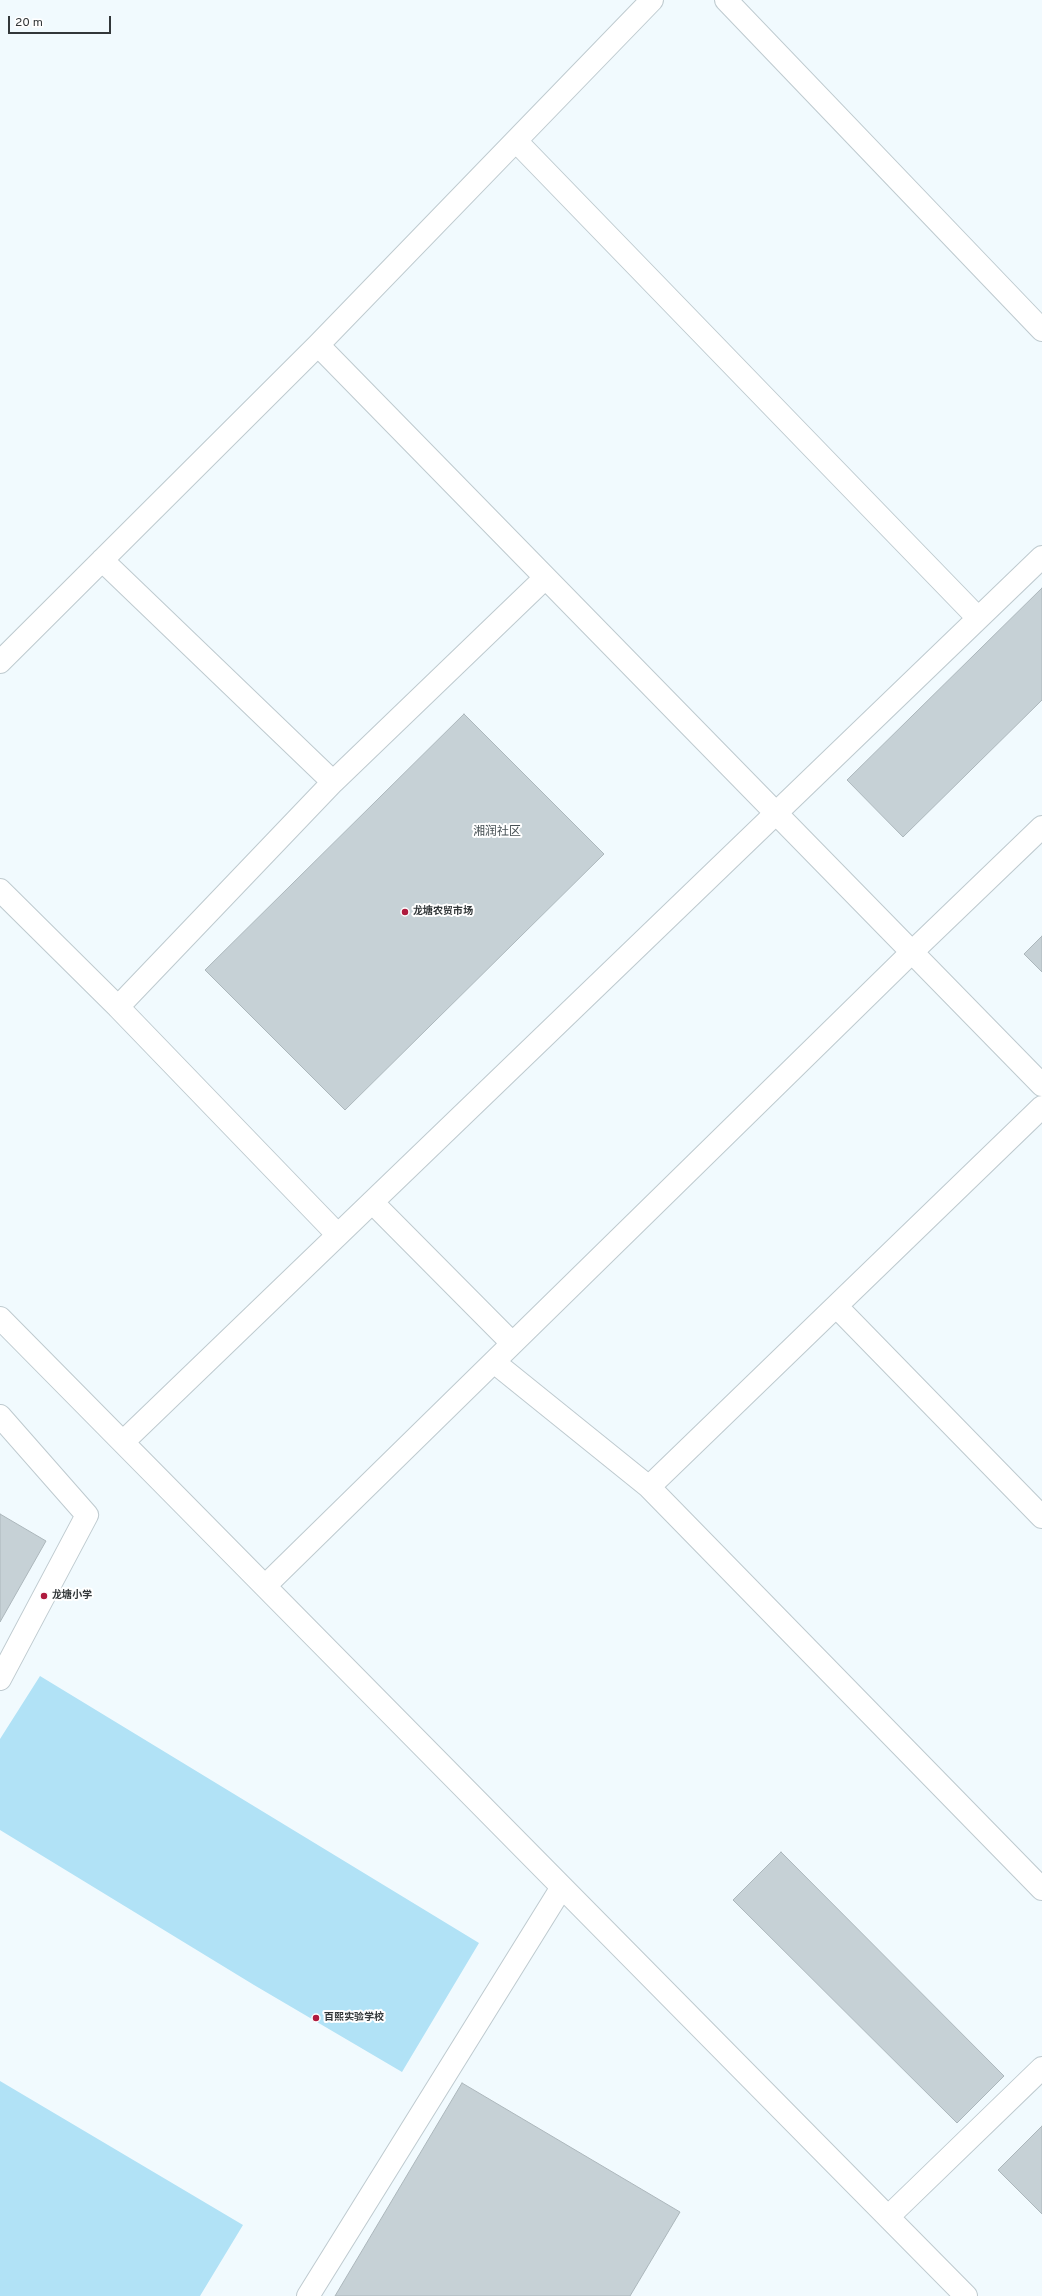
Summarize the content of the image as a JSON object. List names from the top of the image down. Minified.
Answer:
{"districts":["湘润社区"],"places":["龙塘农贸市场","龙塘小学","百熙实验学校"],"scale_bar":"20 m"}
